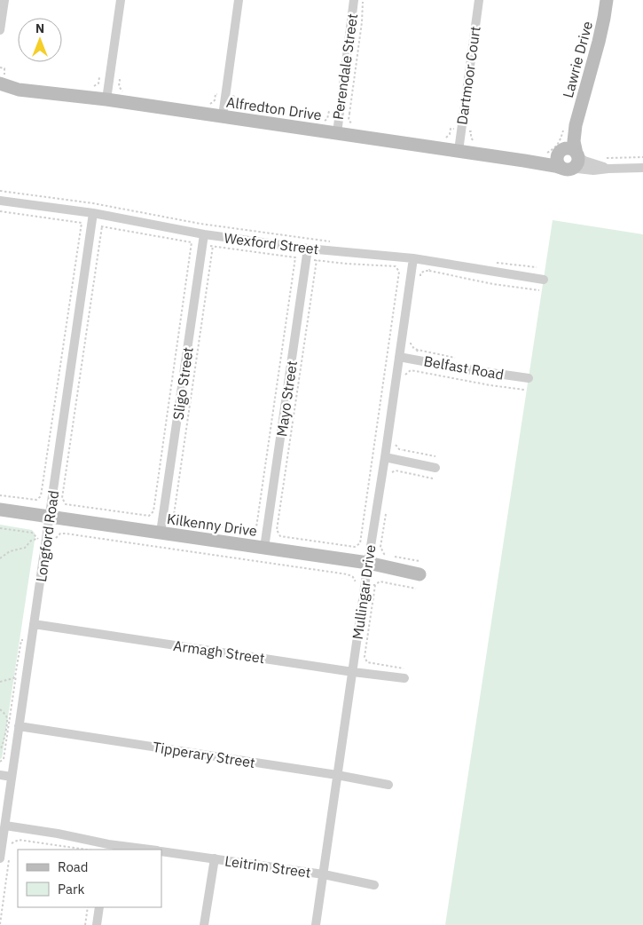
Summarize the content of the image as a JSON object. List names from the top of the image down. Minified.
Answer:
{"streets":{"street":["Lawrie Drive","Perendale Street","Dartmoor Court","Alfredton Drive","Wexford Street","Belfast Road","Sligo Street","Mayo Street","Kilkenny Drive","Longford Road","Mullingar Drive","Armagh Street","Tipperary Street","Leitrim Street"]},"crossings":[["Lawrie Drive","Alfredton Drive"],["Perendale Street","Alfredton Drive"],["Dartmoor Court","Alfredton Drive"],["Wexford Street","Sligo Street"],["Wexford Street","Mayo Street"],["Wexford Street","Longford Road"],["Wexford Street","Mullingar Drive"],["Belfast Road","Mullingar Drive"],["Sligo Street","Kilkenny Drive"],["Mayo Street","Kilkenny Drive"],["Kilkenny Drive","Longford Road"],["Kilkenny Drive","Mullingar Drive"],["Longford Road","Armagh Street"],["Longford Road","Tipperary Street"],["Mullingar Drive","Armagh Street"],["Mullingar Drive","Tipperary Street"],["Mullingar Drive","Leitrim Street"]],"legend":["Road","Park"],"north":"top"}
